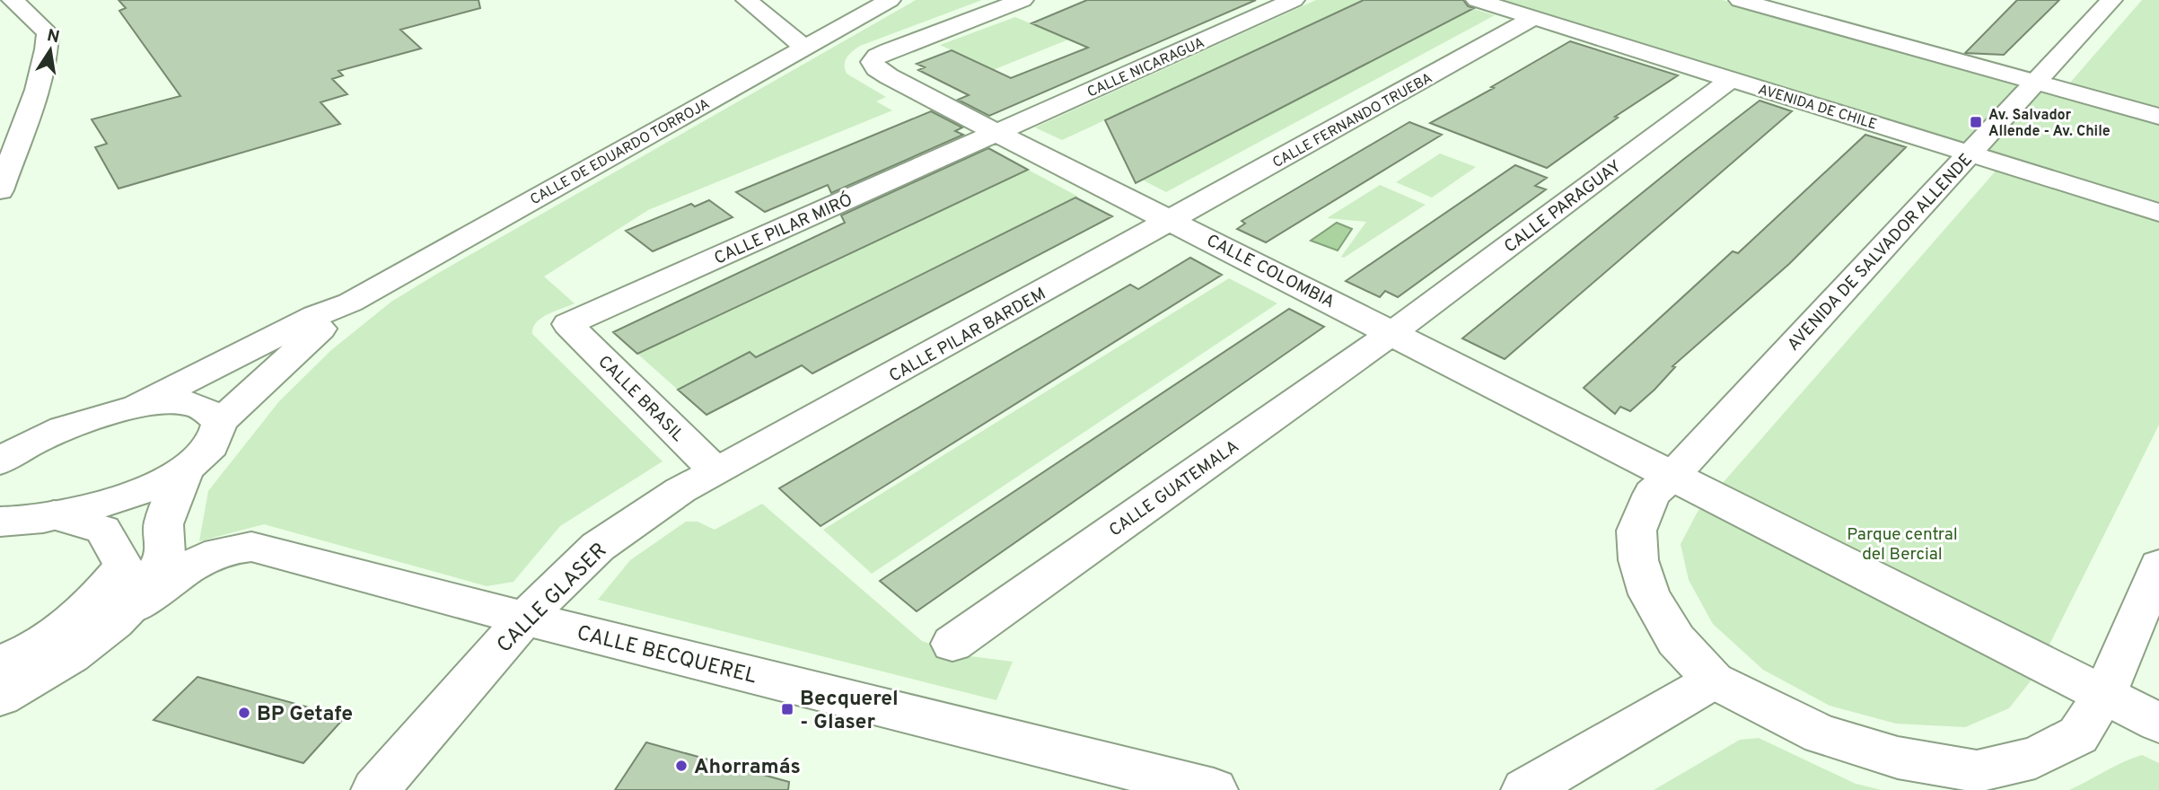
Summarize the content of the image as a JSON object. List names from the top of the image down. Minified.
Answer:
{"streets":{"street":["CALLE NICARAGUA","AVENIDA DE CHILE","CALLE FERNANDO TRUEBA","CALLE DE EDUARDO TORROJA","CALLE PARAGUAY","CALLE PILAR MIRÓ","AVENIDA DE SALVADOR ALLENDE","CALLE COLOMBIA","CALLE PILAR BARDEM","CALLE BRASIL","CALLE GUATEMALA","CALLE GLASER","CALLE BECQUEREL"]},"crossings":[["CALLE NICARAGUA","CALLE PILAR MIRÓ"],["CALLE NICARAGUA","CALLE COLOMBIA"],["AVENIDA DE CHILE","CALLE FERNANDO TRUEBA"],["AVENIDA DE CHILE","CALLE PARAGUAY"],["AVENIDA DE CHILE","AVENIDA DE SALVADOR ALLENDE"],["CALLE FERNANDO TRUEBA","CALLE COLOMBIA"],["CALLE FERNANDO TRUEBA","CALLE PILAR BARDEM"],["CALLE PARAGUAY","CALLE COLOMBIA"],["CALLE PARAGUAY","CALLE GUATEMALA"],["CALLE PILAR MIRÓ","CALLE COLOMBIA"],["CALLE PILAR MIRÓ","CALLE BRASIL"],["AVENIDA DE SALVADOR ALLENDE","CALLE COLOMBIA"],["CALLE COLOMBIA","CALLE PILAR BARDEM"],["CALLE COLOMBIA","CALLE GUATEMALA"],["CALLE PILAR BARDEM","CALLE GLASER"],["CALLE BRASIL","CALLE GLASER"],["CALLE GLASER","CALLE BECQUEREL"]],"parks":["Parque central del Bercial"],"places":{"transit":["Av. Salvador Allende - Av. Chile","Becquerel - Glaser"],"other":["BP Getafe","Ahorramás"]},"north":"top"}
